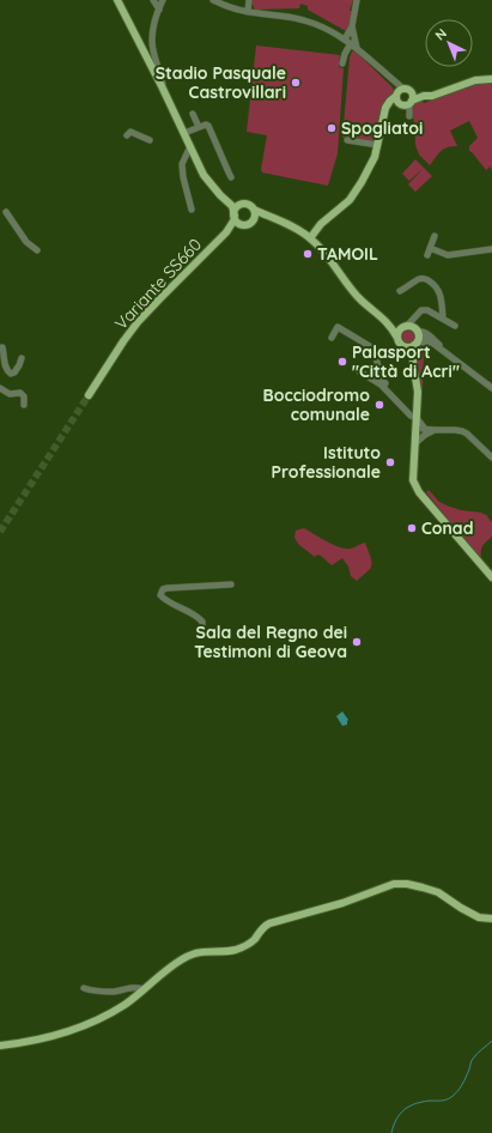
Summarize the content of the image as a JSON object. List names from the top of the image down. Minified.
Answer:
{"streets":{"main road":["Variante SS660"]},"places":["Stadio Pasquale Castrovillari","Spogliatoi","TAMOIL","Palasport \"Città di Acri\"","Bocciodromo comunale","Istituto Professionale","Conad","Sala del Regno dei Testimoni di Geova"],"north":"top left"}
